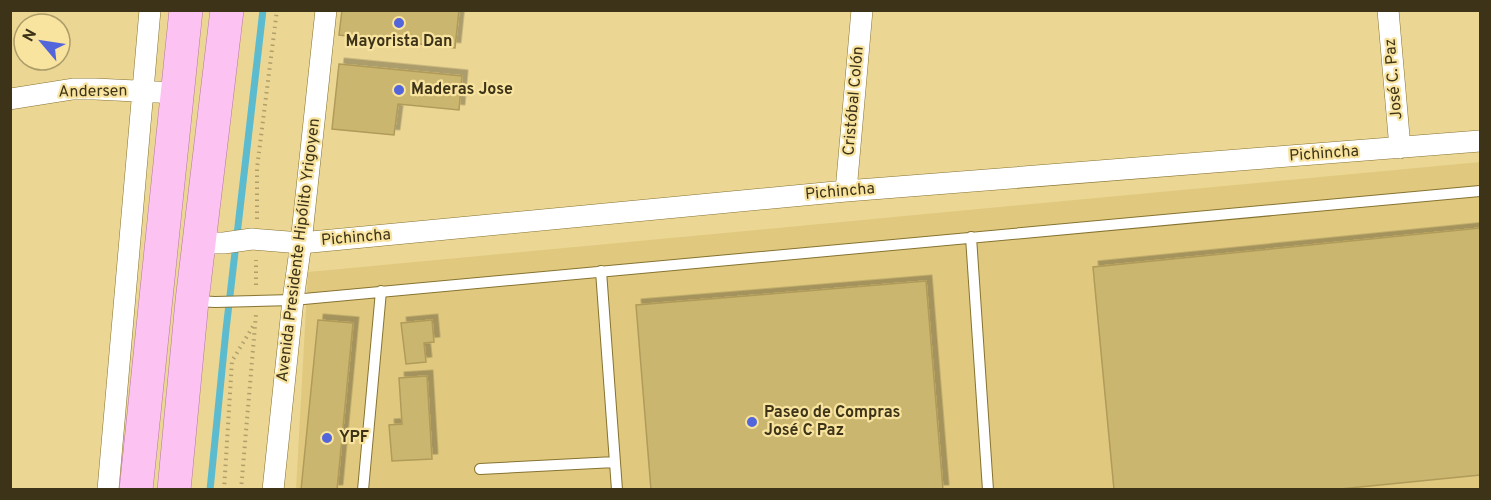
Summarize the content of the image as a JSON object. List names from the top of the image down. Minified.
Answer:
{"streets":{"street":["José C. Paz","Andersen","Cristóbal Colón","Pichincha","Avenida Presidente Hipólito Yrigoyen"]},"crossings":[["José C. Paz","Pichincha"],["Cristóbal Colón","Pichincha"],["Pichincha","Avenida Presidente Hipólito Yrigoyen"]],"places":["Mayorista Dan","Maderas Jose","Paseo de Compras José C Paz","YPF"],"north":"top left"}
